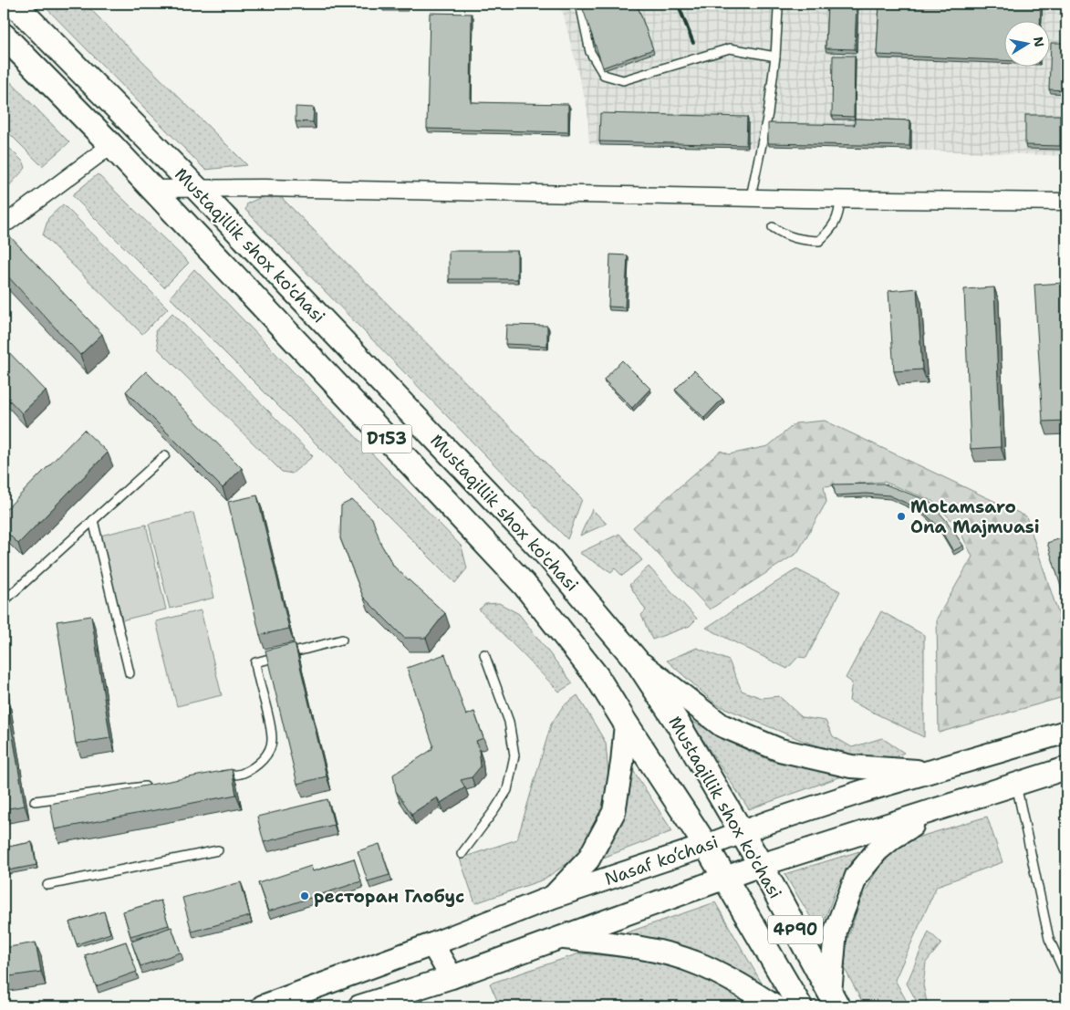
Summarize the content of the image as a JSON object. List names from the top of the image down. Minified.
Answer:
{"streets":{"main road":["Mustaqillik shox ko'chasi","D153","Nasaf ko‘chasi","4P90"]},"crossings":[["Mustaqillik shox ko'chasi","Nasaf ko‘chasi"]],"places":["Motamsaro Ona Majmuasi","ресторан Глобус"],"north":"right"}
